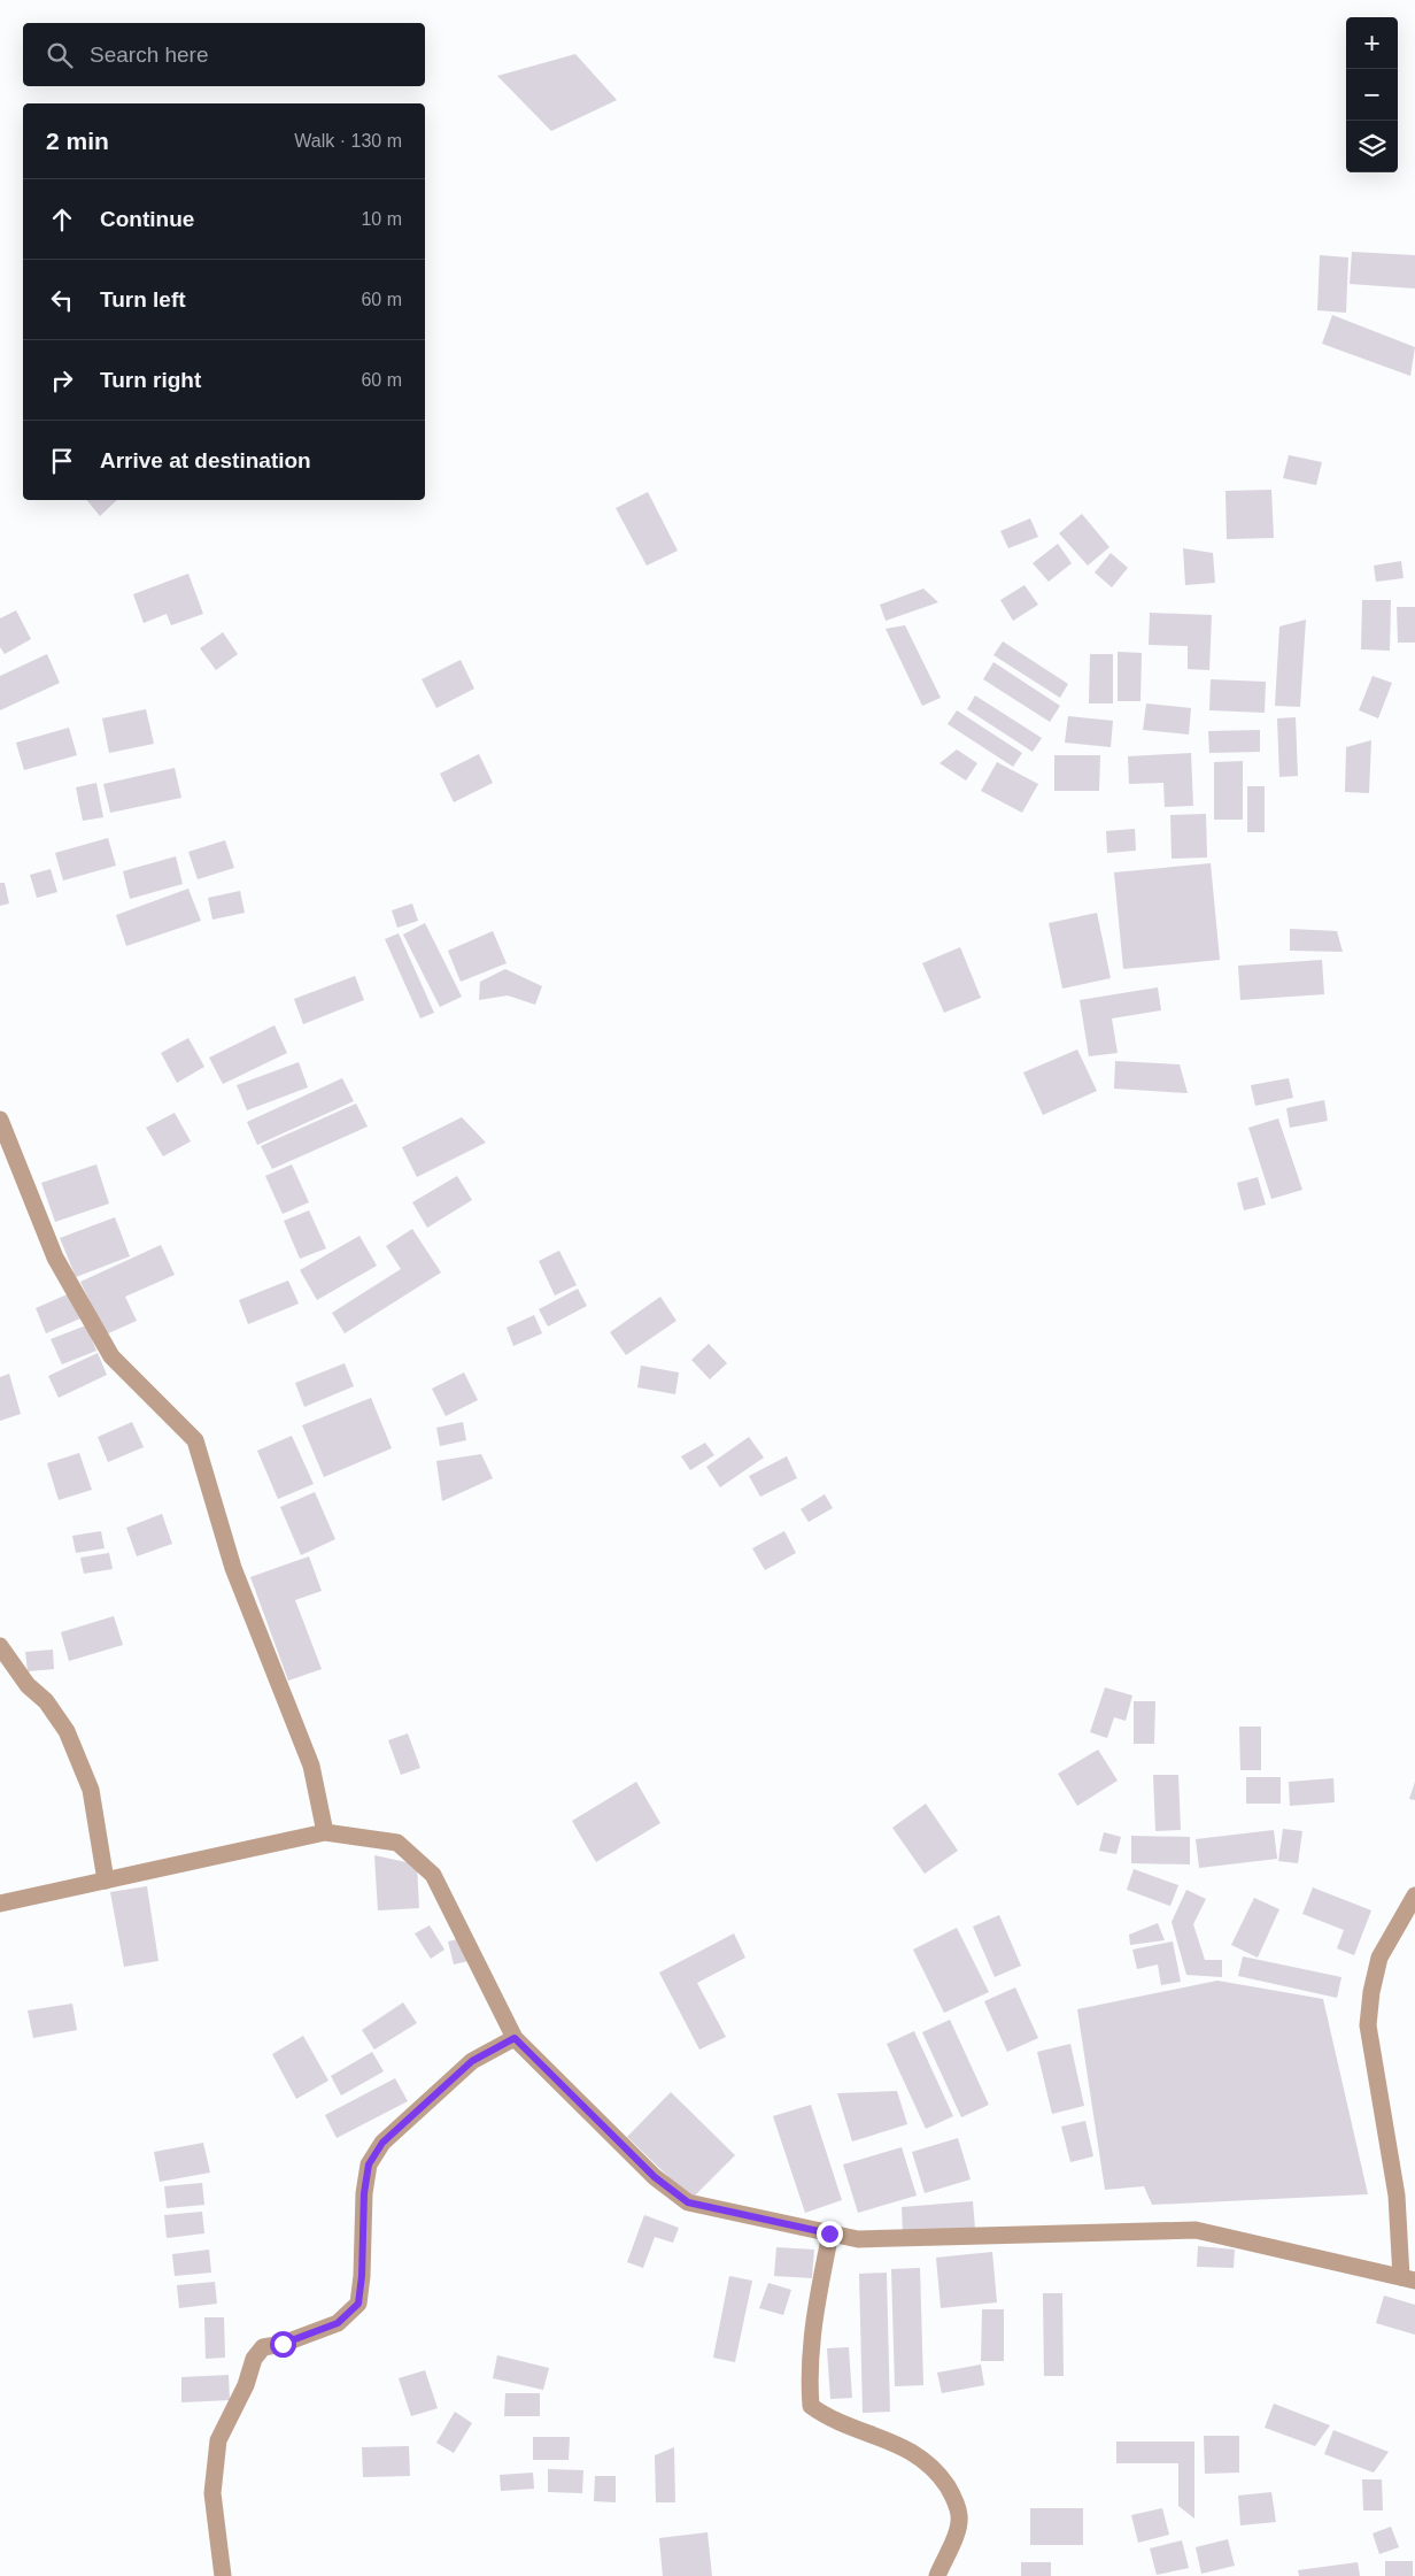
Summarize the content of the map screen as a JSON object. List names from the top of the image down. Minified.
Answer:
{"page":{"map_buttons":["+","−"],"search":"Search here","heading":["2 min","Walk · 130 m"],"list":[["Continue","10 m"],["Turn left","60 m"],["Turn right","60 m"],"Arrive at destination"]}}
